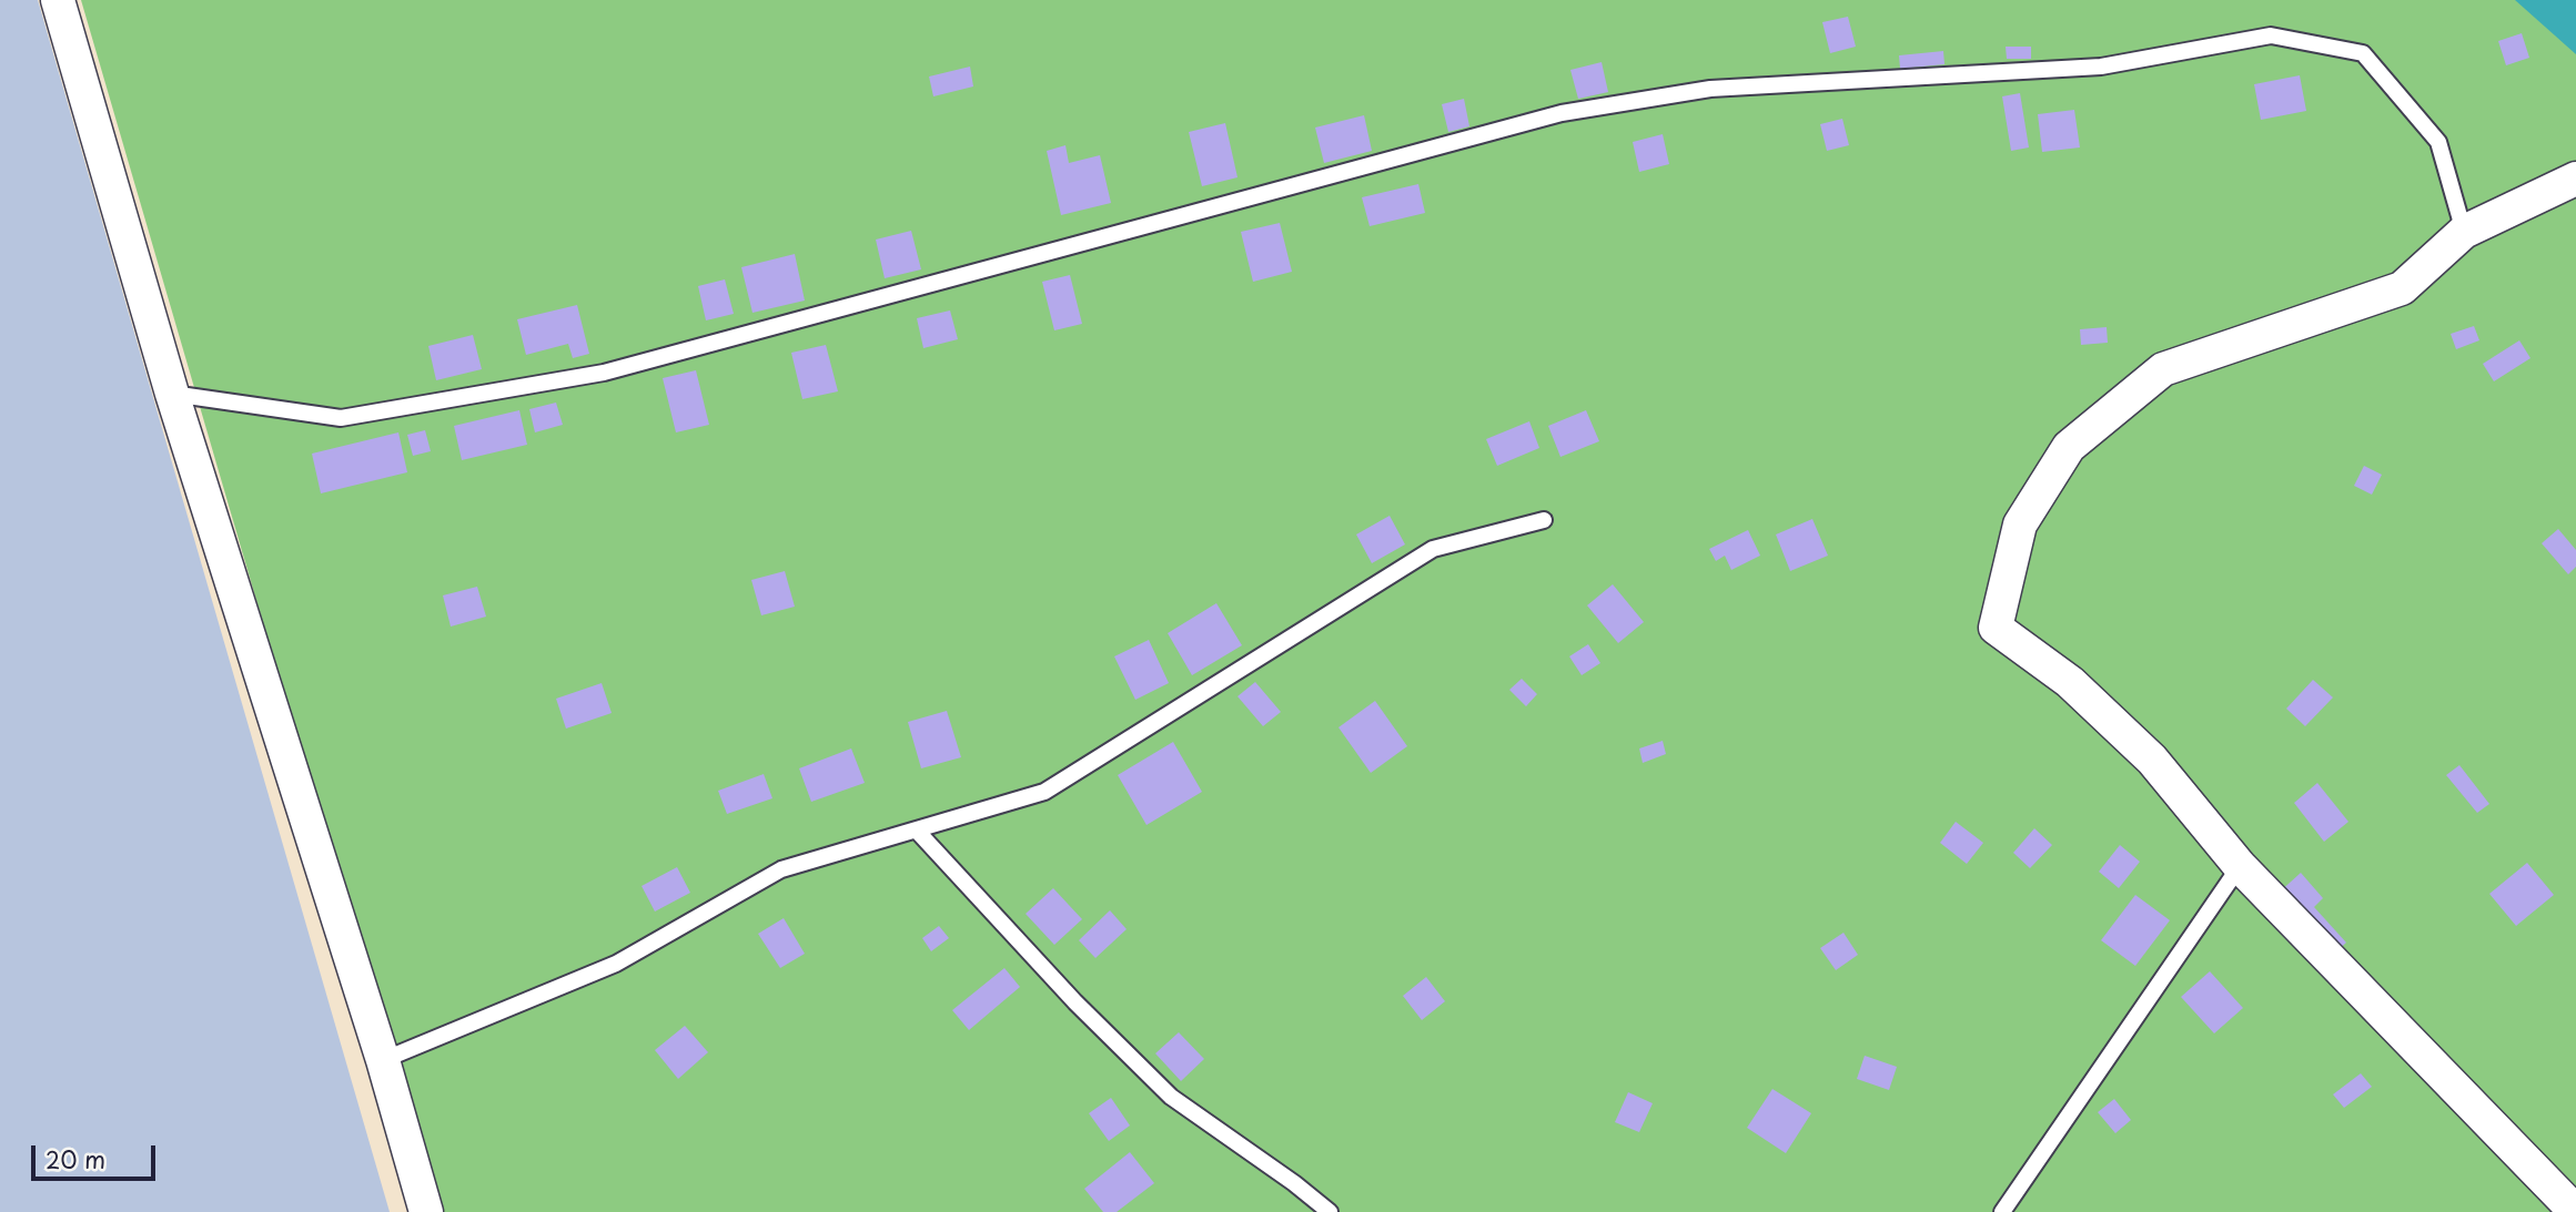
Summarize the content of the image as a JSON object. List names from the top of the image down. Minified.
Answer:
{"scale_bar":"20 m"}
